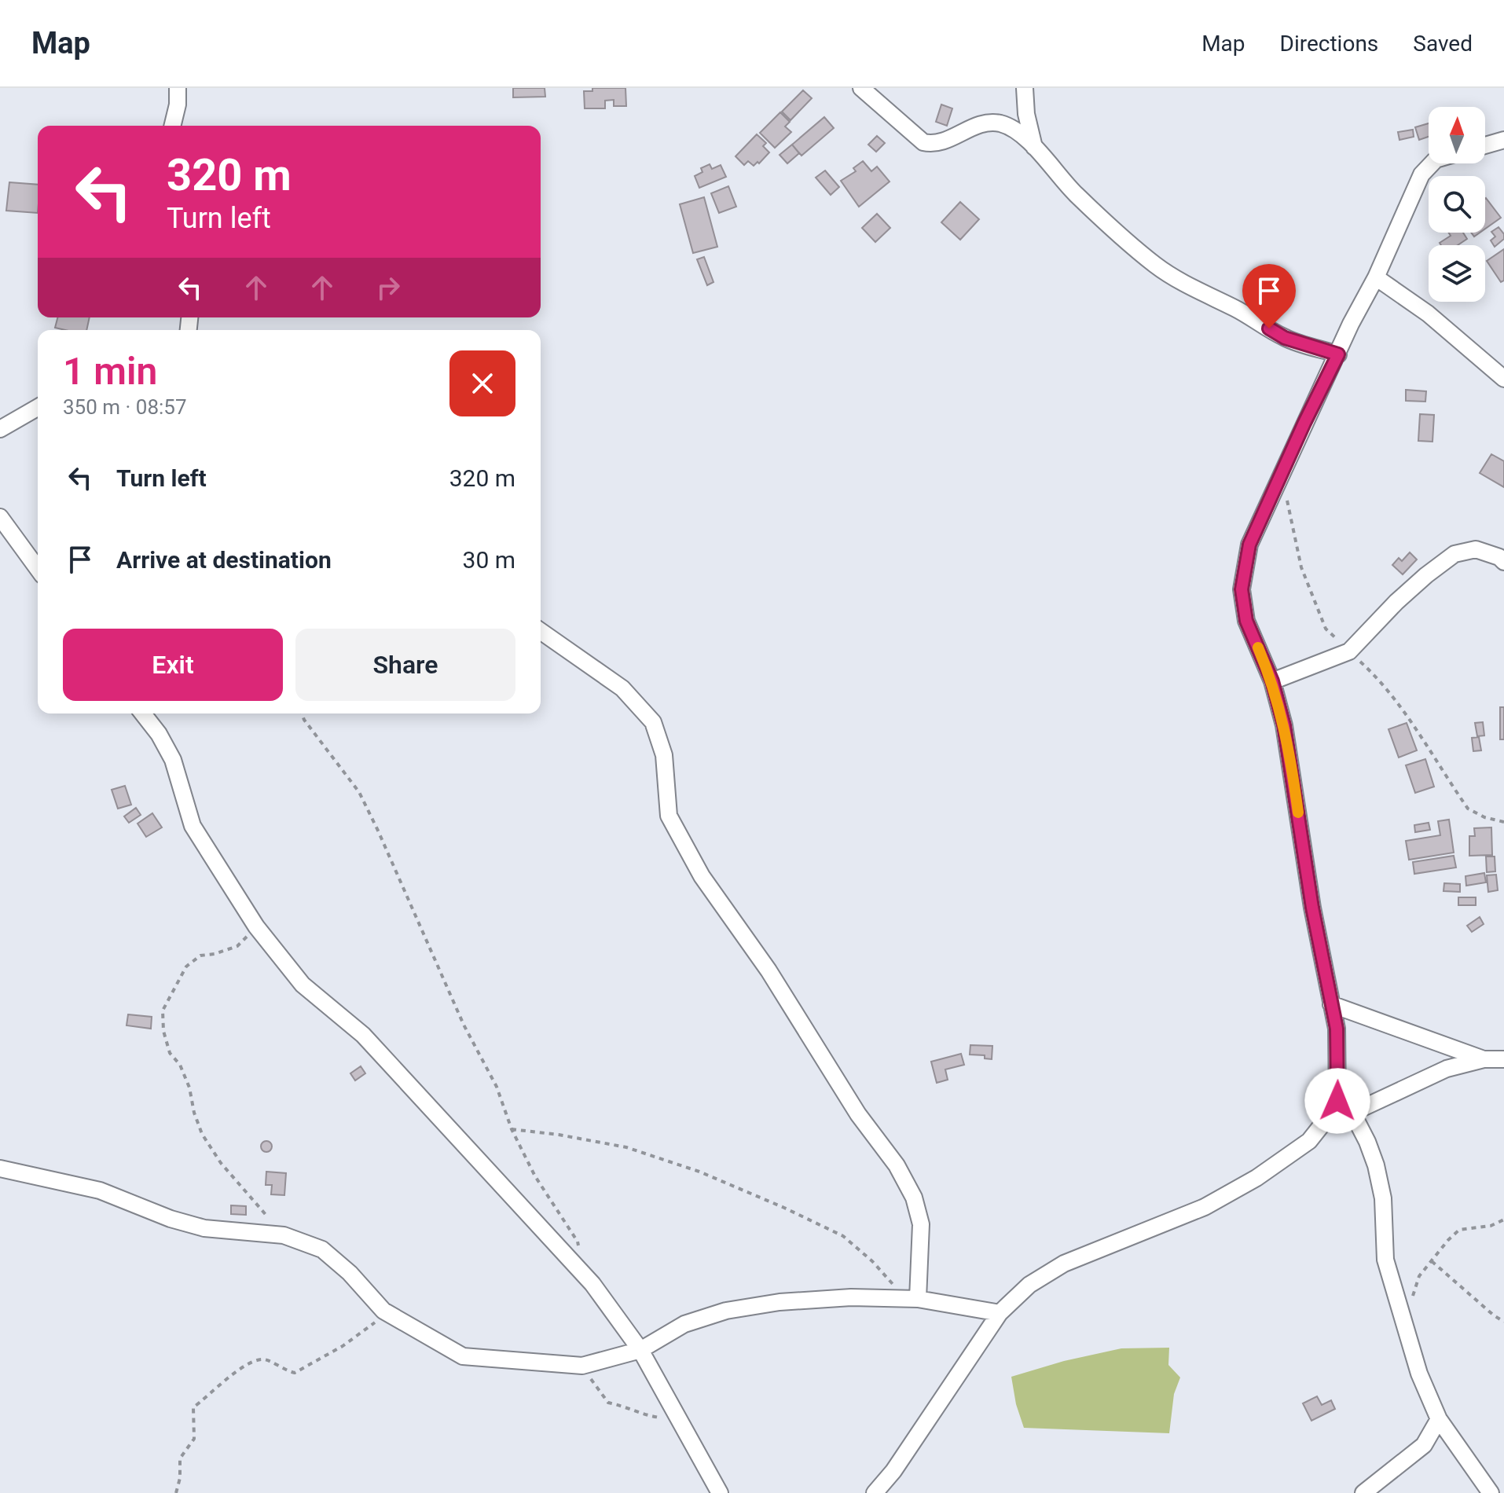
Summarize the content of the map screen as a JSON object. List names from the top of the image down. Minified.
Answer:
{"north":"top","page":{"header":"Map","nav":["Map","Directions","Saved"],"turn":["320 m","Turn left"],"heading":["1 min","350 m · 08:57"],"list":[{"name":"Turn left","value":"320 m"},{"name":"Arrive at destination","value":"30 m"}],"buttons":["Exit","Share"]}}
